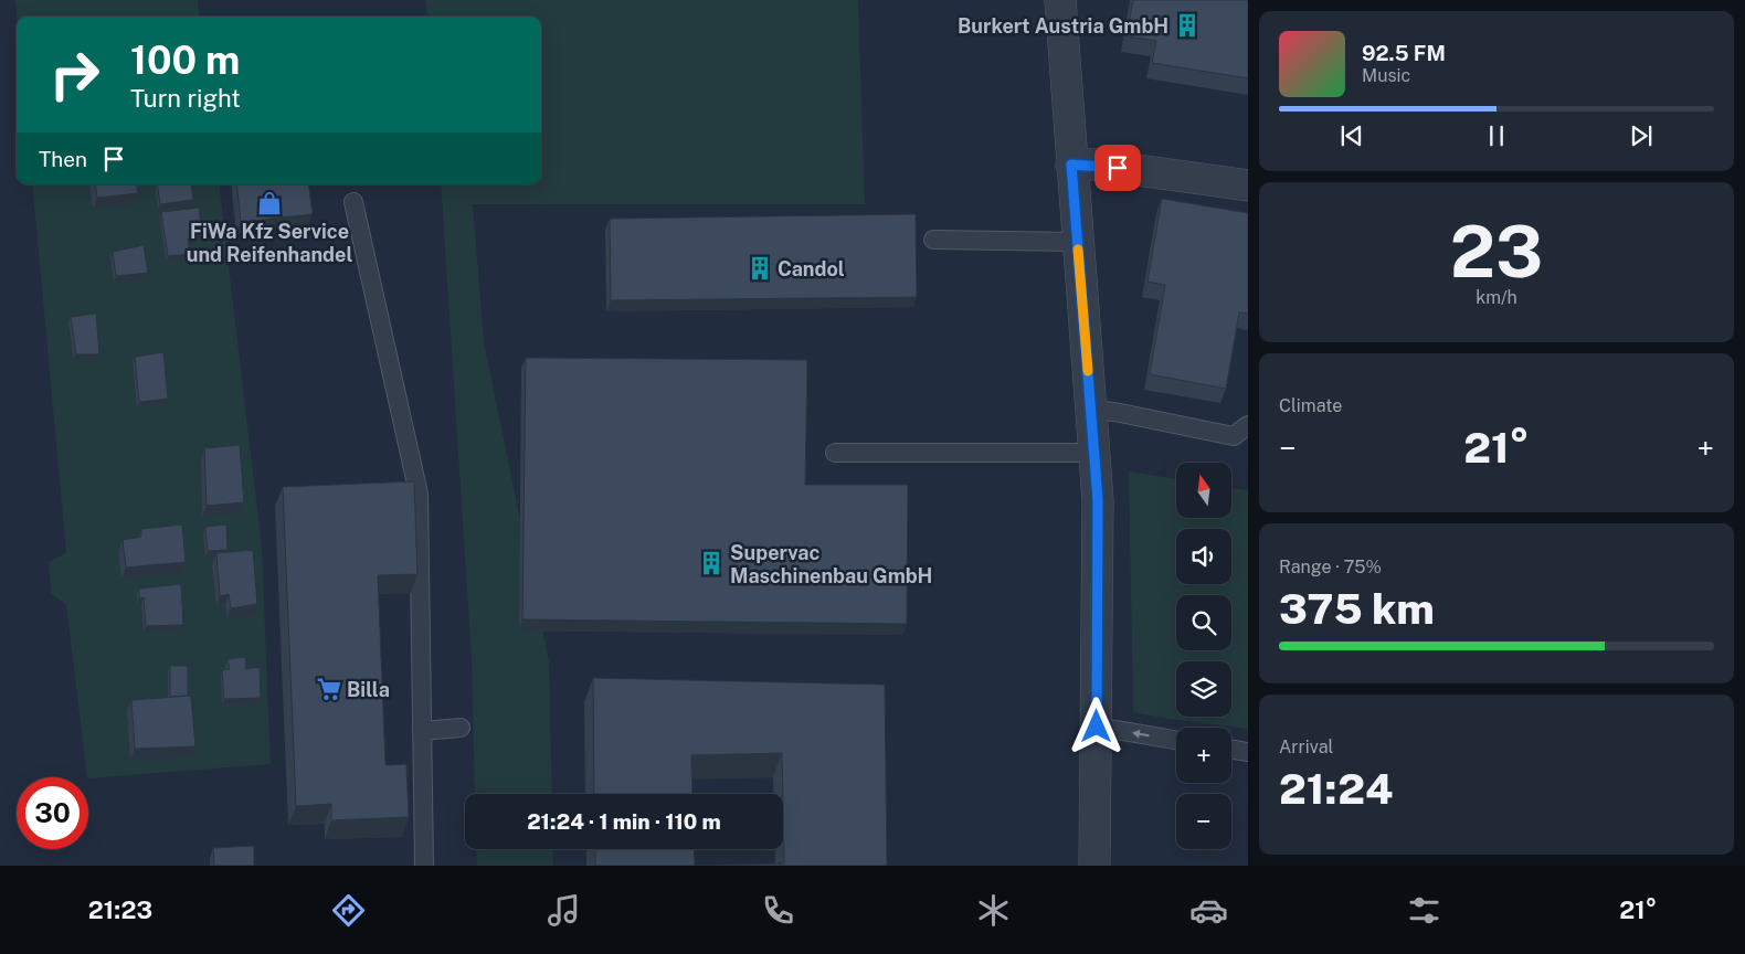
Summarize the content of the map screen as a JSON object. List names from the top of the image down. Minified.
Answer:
{"places":{"building":["Burkert Austria GmbH","Candol","Supervac Maschinenbau GmbH"],"shop":["FiWa Kfz Service und Reifenhandel"],"supermarket":["Billa"]},"north":"top","page":{"turn":["100 m","Turn right"],"song":["92.5 FM","Music"],"then":"Then","tile":[["23","km/h"],"Climate",["Range · 75%","375 km"],["Arrival","21:24"]],"heat":["−","21°","+"],"map_buttons":["+","−"],"limit":"30","trip":"21:24 · 1 min · 110 m","tabs":["21:23","21°"]}}
